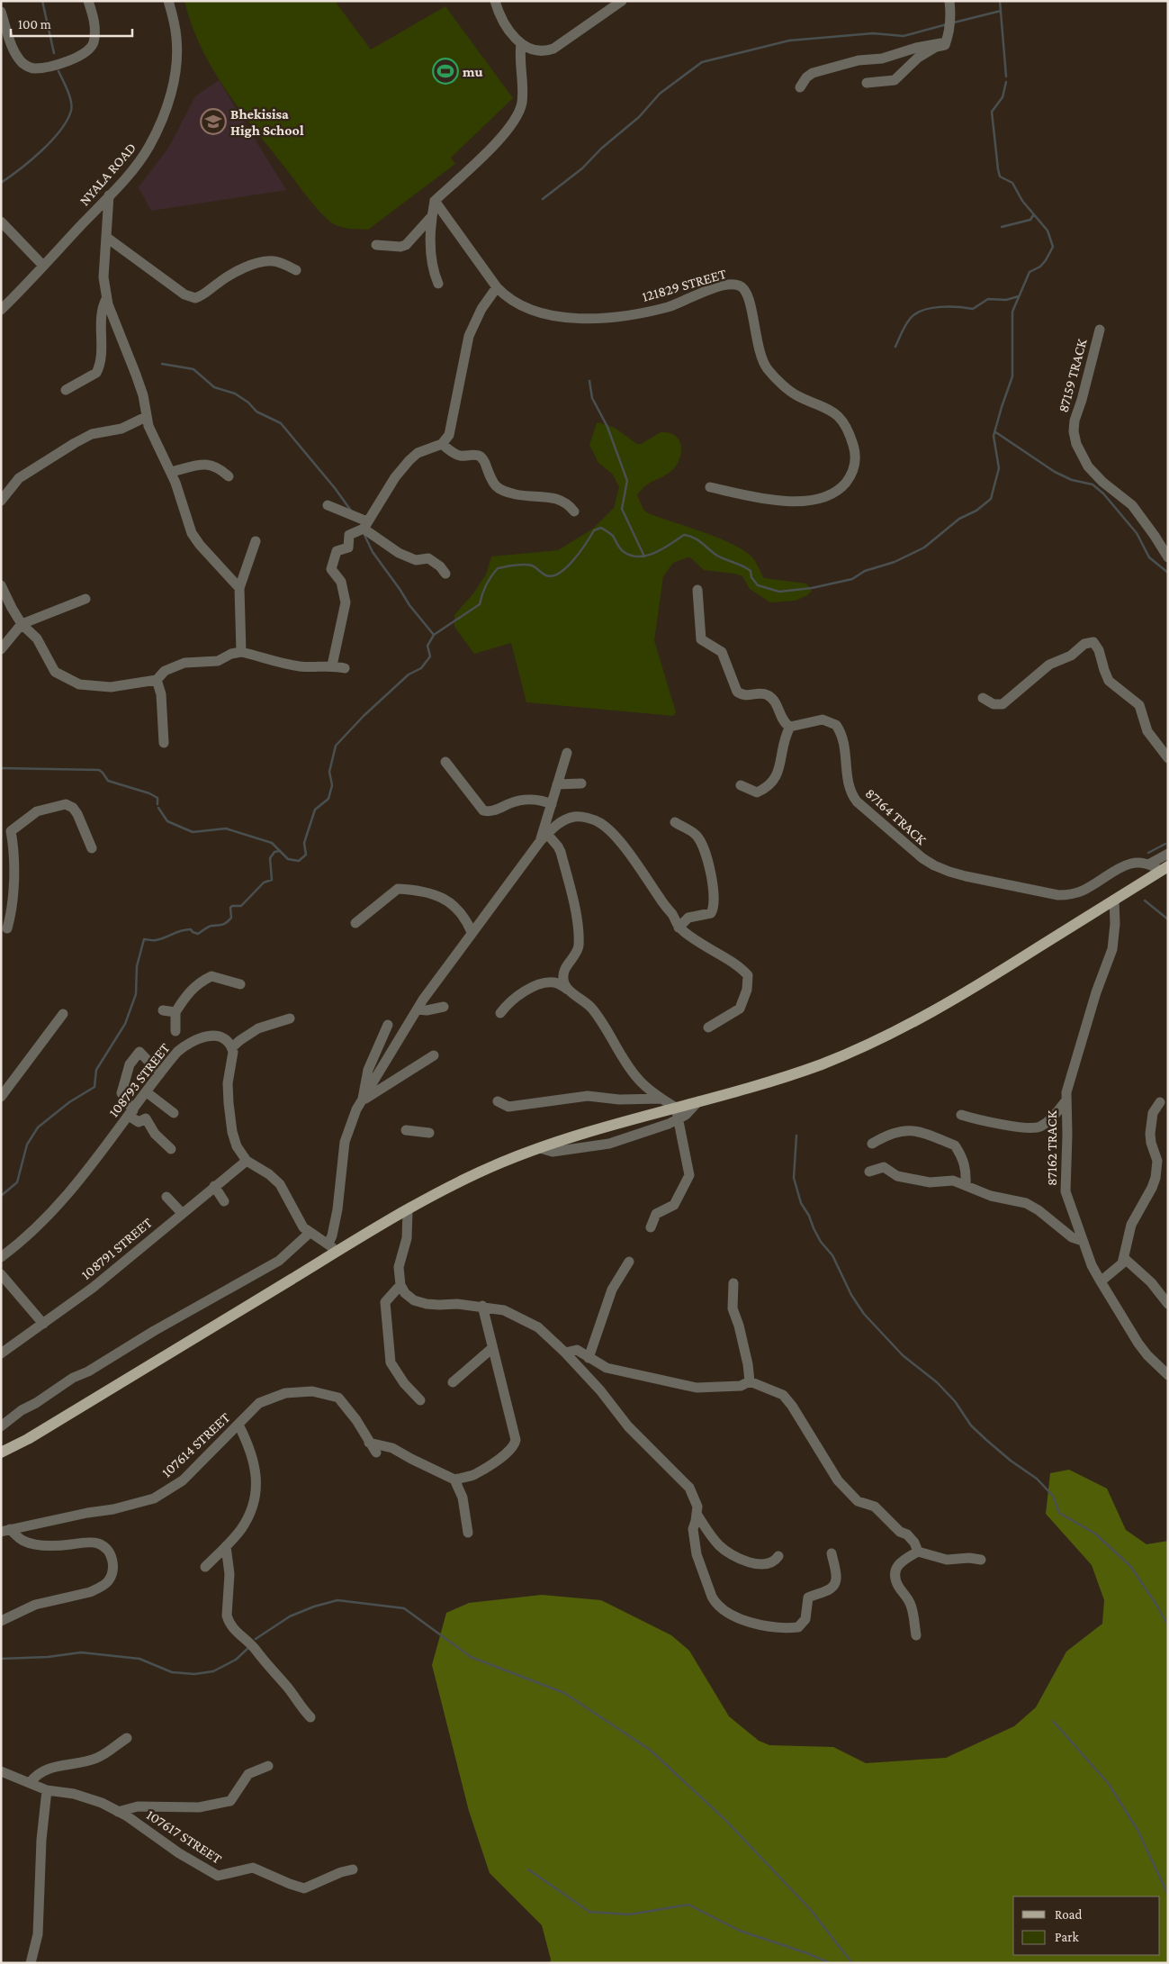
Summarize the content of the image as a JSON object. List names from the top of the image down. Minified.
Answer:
{"streets":{"street":["NYALA ROAD","121829 STREET","87159 TRACK","87164 TRACK","108793 STREET","87162 TRACK","108791 STREET","107614 STREET","107617 STREET"]},"places":{"sports":["mu"],"school or university":["Bhekisisa High School"]},"legend":["Road","Park"],"scale_bar":"100 m"}
